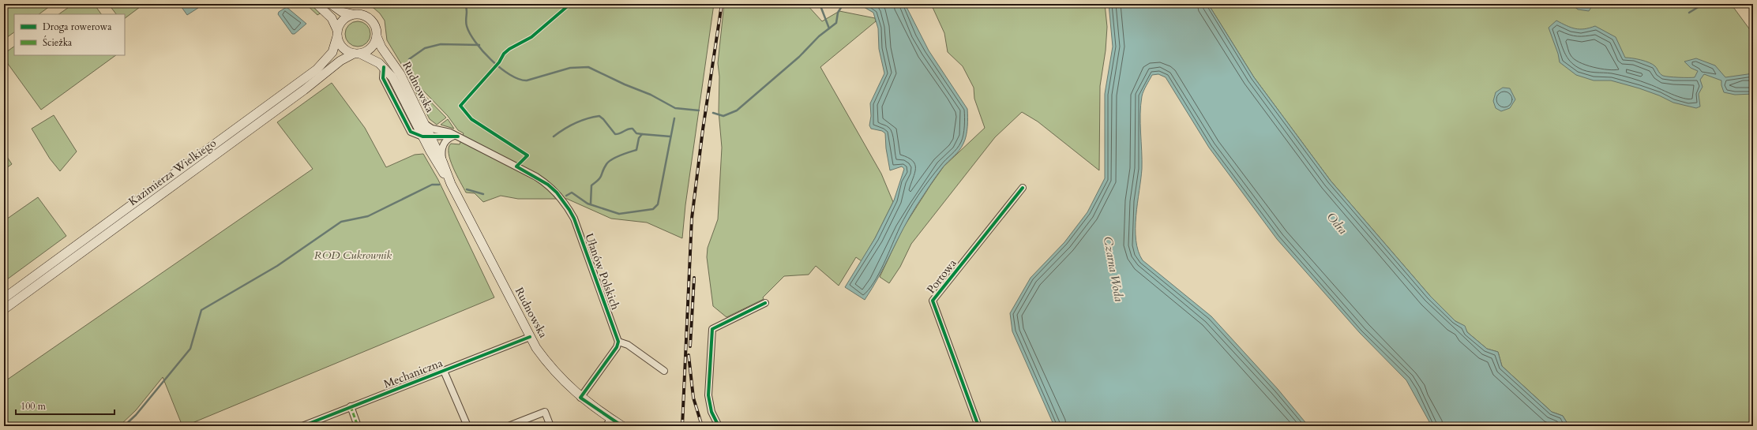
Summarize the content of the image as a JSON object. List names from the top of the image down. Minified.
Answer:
{"streets":{"main road":["Rudnowska","Kazimierza Wielkiego"],"street":["Ułanów Polskich","Portowa","Mechaniczna"]},"crossings":[["Rudnowska","Kazimierza Wielkiego"],["Rudnowska","Ułanów Polskich"],["Rudnowska","Mechaniczna"]],"water":["Odra","Czarna Woda"],"parks":["ROD Cukrownik"],"legend":["Droga rowerowa","Ścieżka"],"scale_bar":"100 m"}
